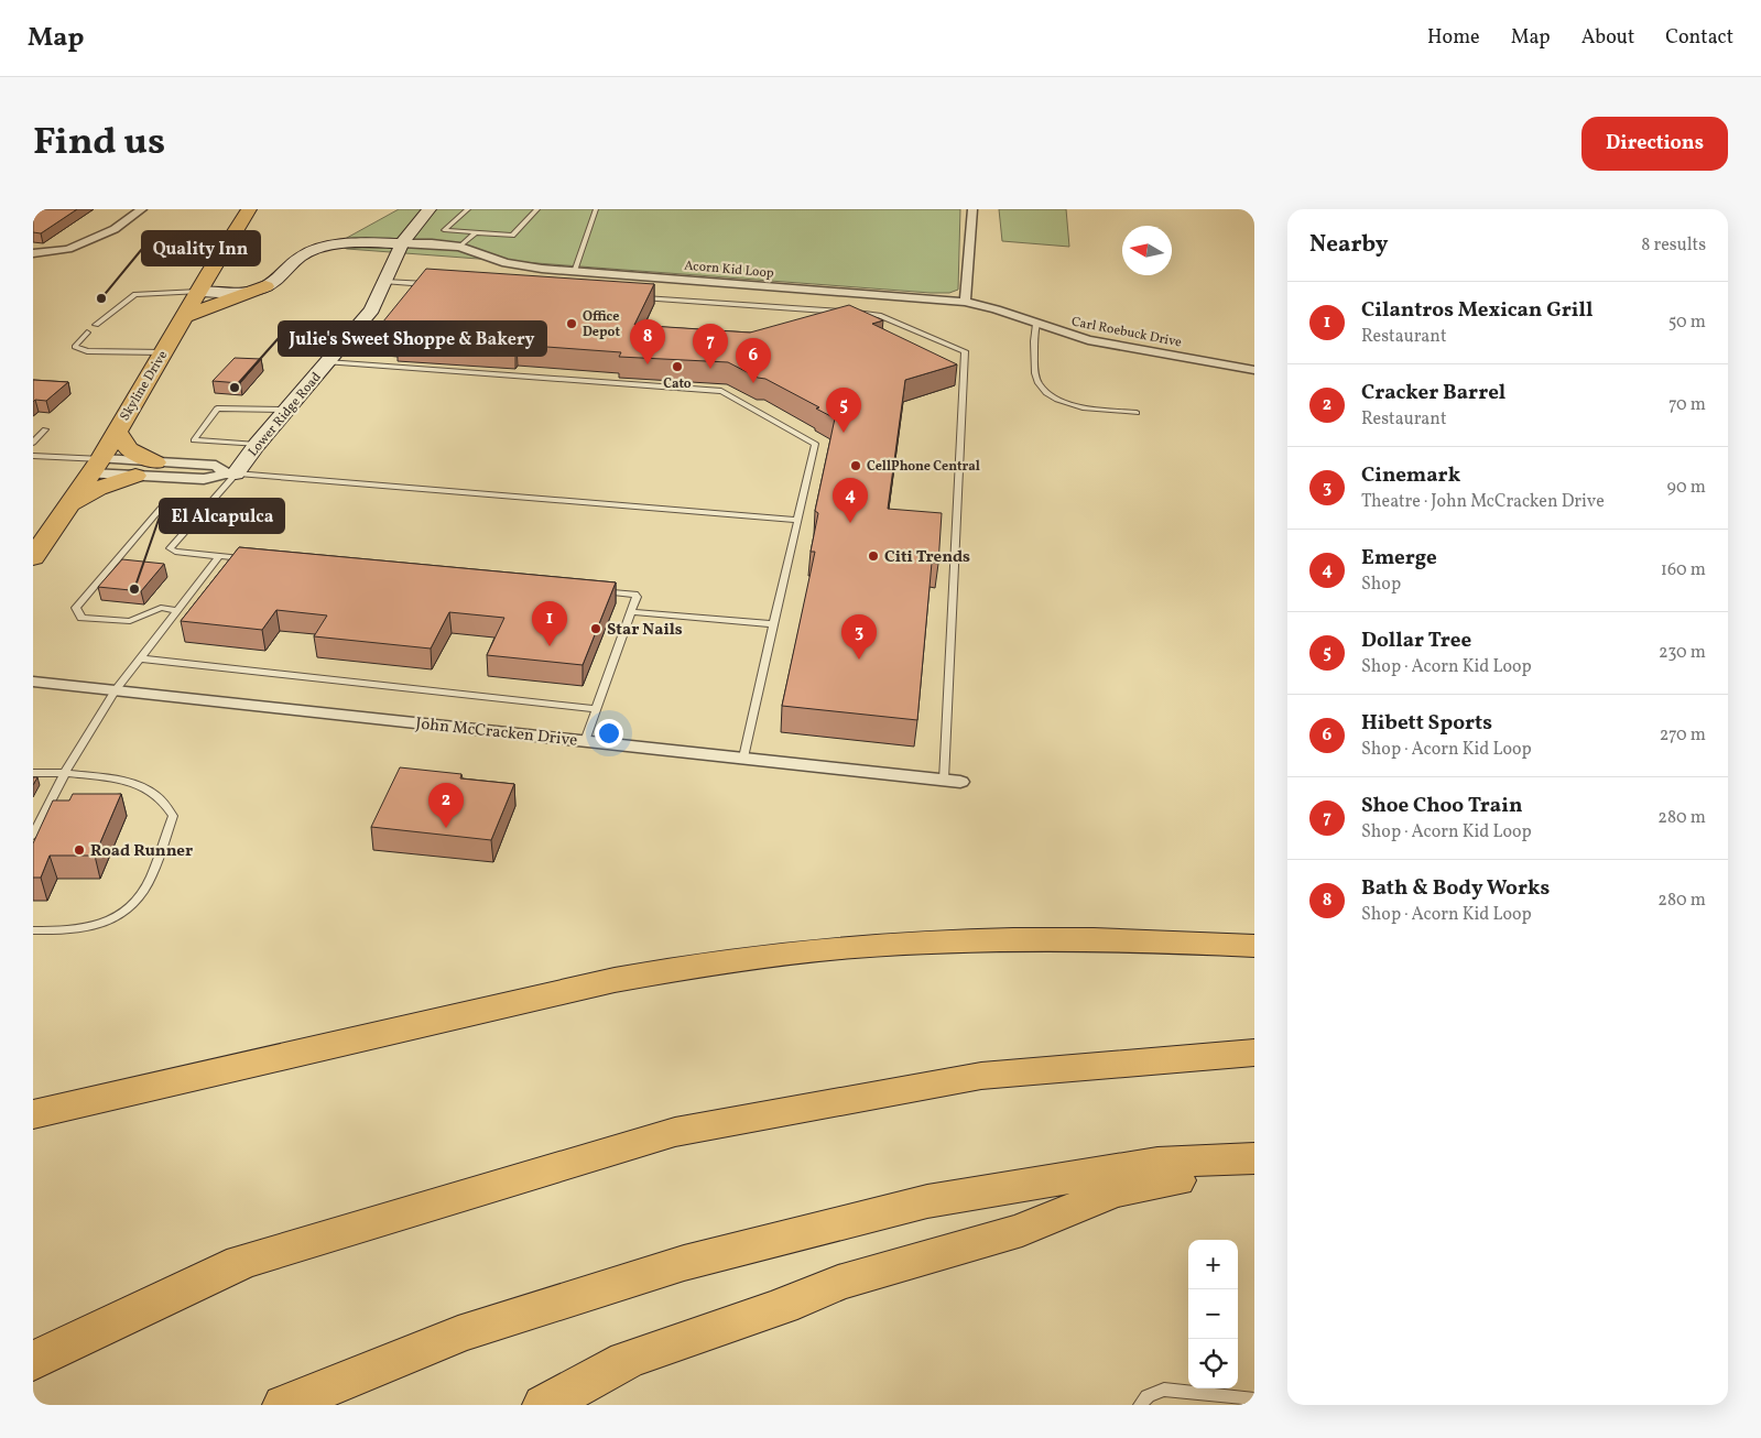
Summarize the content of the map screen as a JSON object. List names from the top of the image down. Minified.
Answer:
{"streets":{"highway":["Skyline Drive"],"street":["Acorn Kid Loop","Carl Roebuck Drive","Lower Ridge Road","John McCracken Drive"]},"crossings":[["Acorn Kid Loop","Carl Roebuck Drive"],["Acorn Kid Loop","Lower Ridge Road"]],"places":["Quality Inn","Office Depot","Cato","Julie's Sweet Shoppe & Bakery","CellPhone Central","Citi Trends","El Alcapulca","Star Nails","Road Runner"],"north":"left","page":{"header":"Map","nav":["Home","Map","About","Contact"],"title":"Find us","buttons":"Directions","heading":["Nearby","8 results"],"list":[{"mark":"1","name":"Cilantros Mexican Grill","note":"Restaurant","value":"50 m"},{"mark":"2","name":"Cracker Barrel","note":"Restaurant","value":"70 m"},{"mark":"3","name":"Cinemark","note":"Theatre · John McCracken Drive","value":"90 m"},{"mark":"4","name":"Emerge","note":"Shop","value":"160 m"},{"mark":"5","name":"Dollar Tree","note":"Shop · Acorn Kid Loop","value":"230 m"},{"mark":"6","name":"Hibett Sports","note":"Shop · Acorn Kid Loop","value":"270 m"},{"mark":"7","name":"Shoe Choo Train","note":"Shop · Acorn Kid Loop","value":"280 m"},{"mark":"8","name":"Bath & Body Works","note":"Shop · Acorn Kid Loop","value":"280 m"}],"pins":["8","7","6","5","4","1","3","2"],"map_buttons":["+","−"]}}
